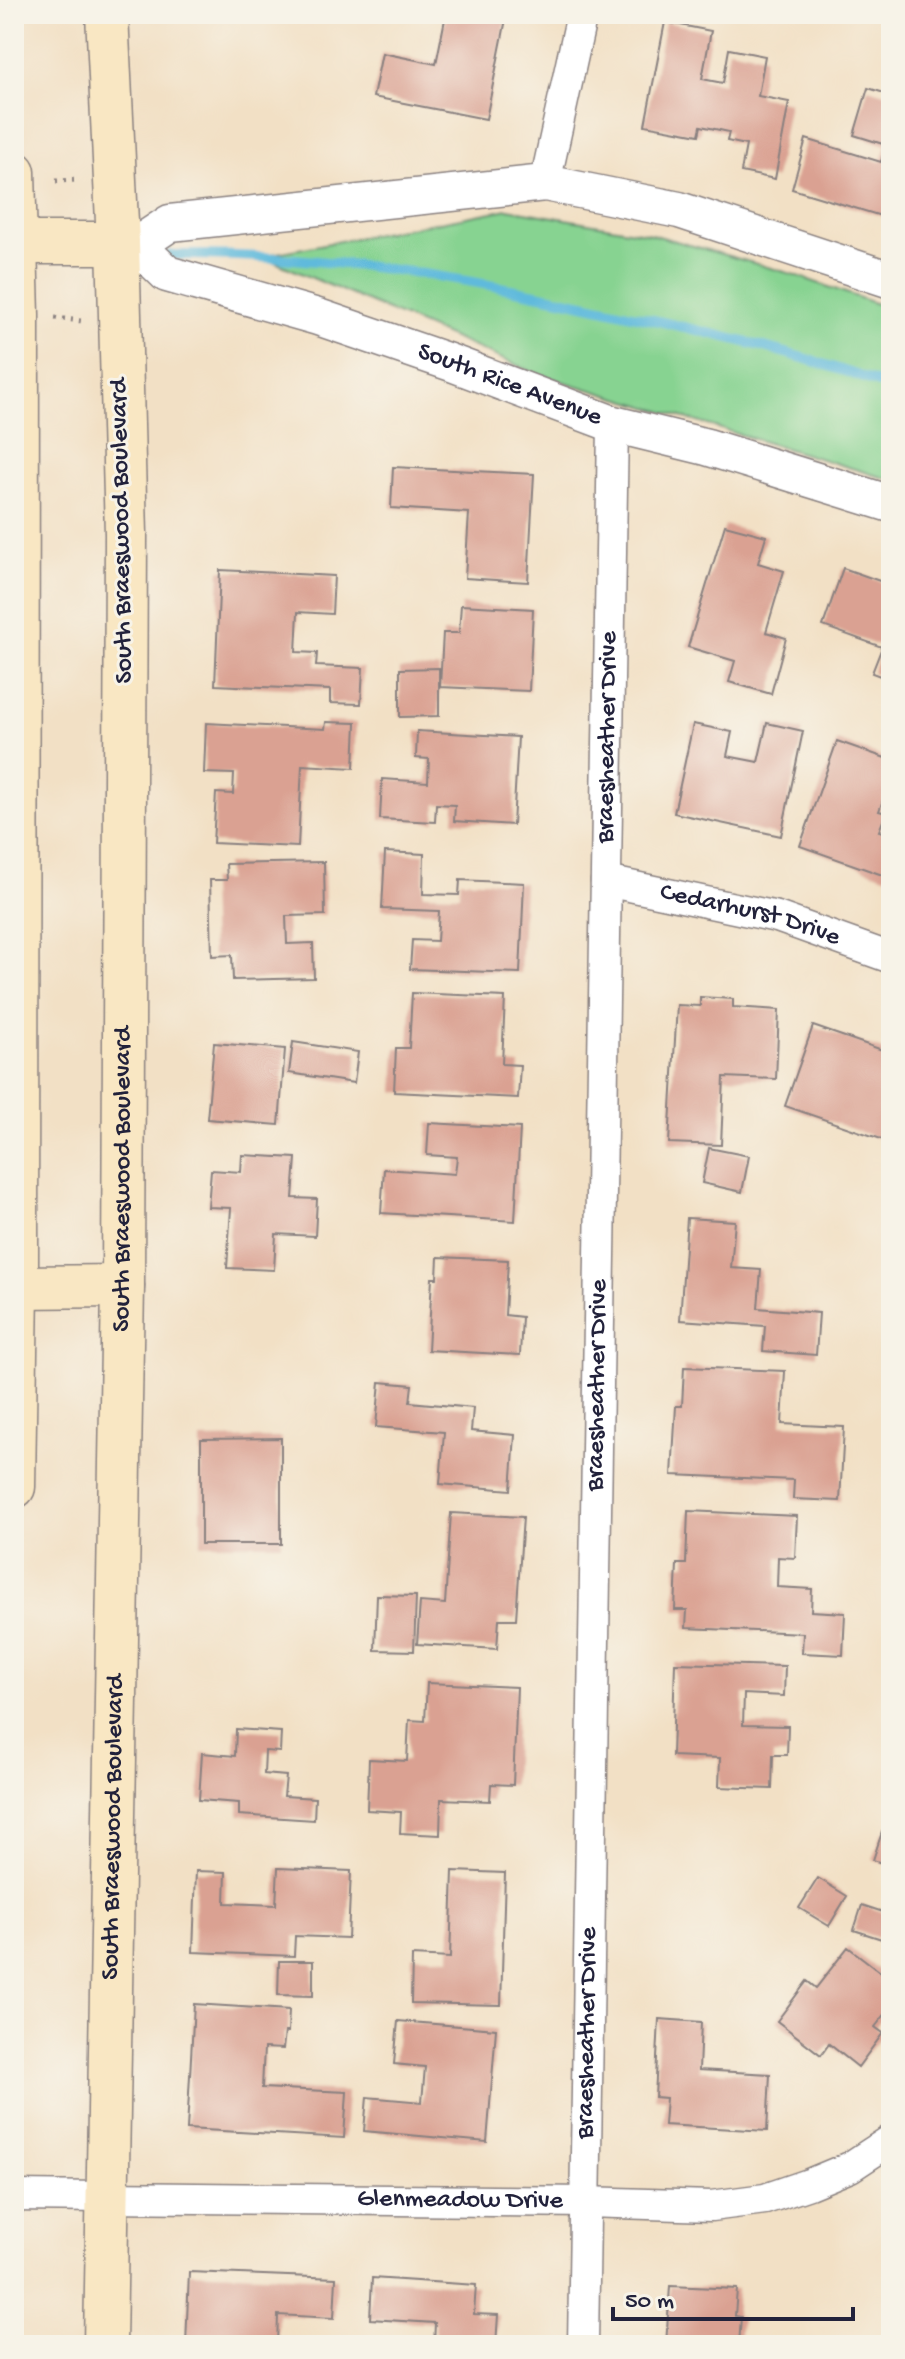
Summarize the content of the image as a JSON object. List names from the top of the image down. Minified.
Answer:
{"streets":{"main road":["South Braeswood Boulevard"],"street":["South Rice Avenue","Braesheather Drive","Cedarhurst Drive","Glenmeadow Drive"]},"crossings":[["South Rice Avenue","South Braeswood Boulevard"],["South Rice Avenue","Braesheather Drive"],["South Braeswood Boulevard","Glenmeadow Drive"],["Braesheather Drive","Cedarhurst Drive"],["Braesheather Drive","Glenmeadow Drive"]],"scale_bar":"50 m"}
